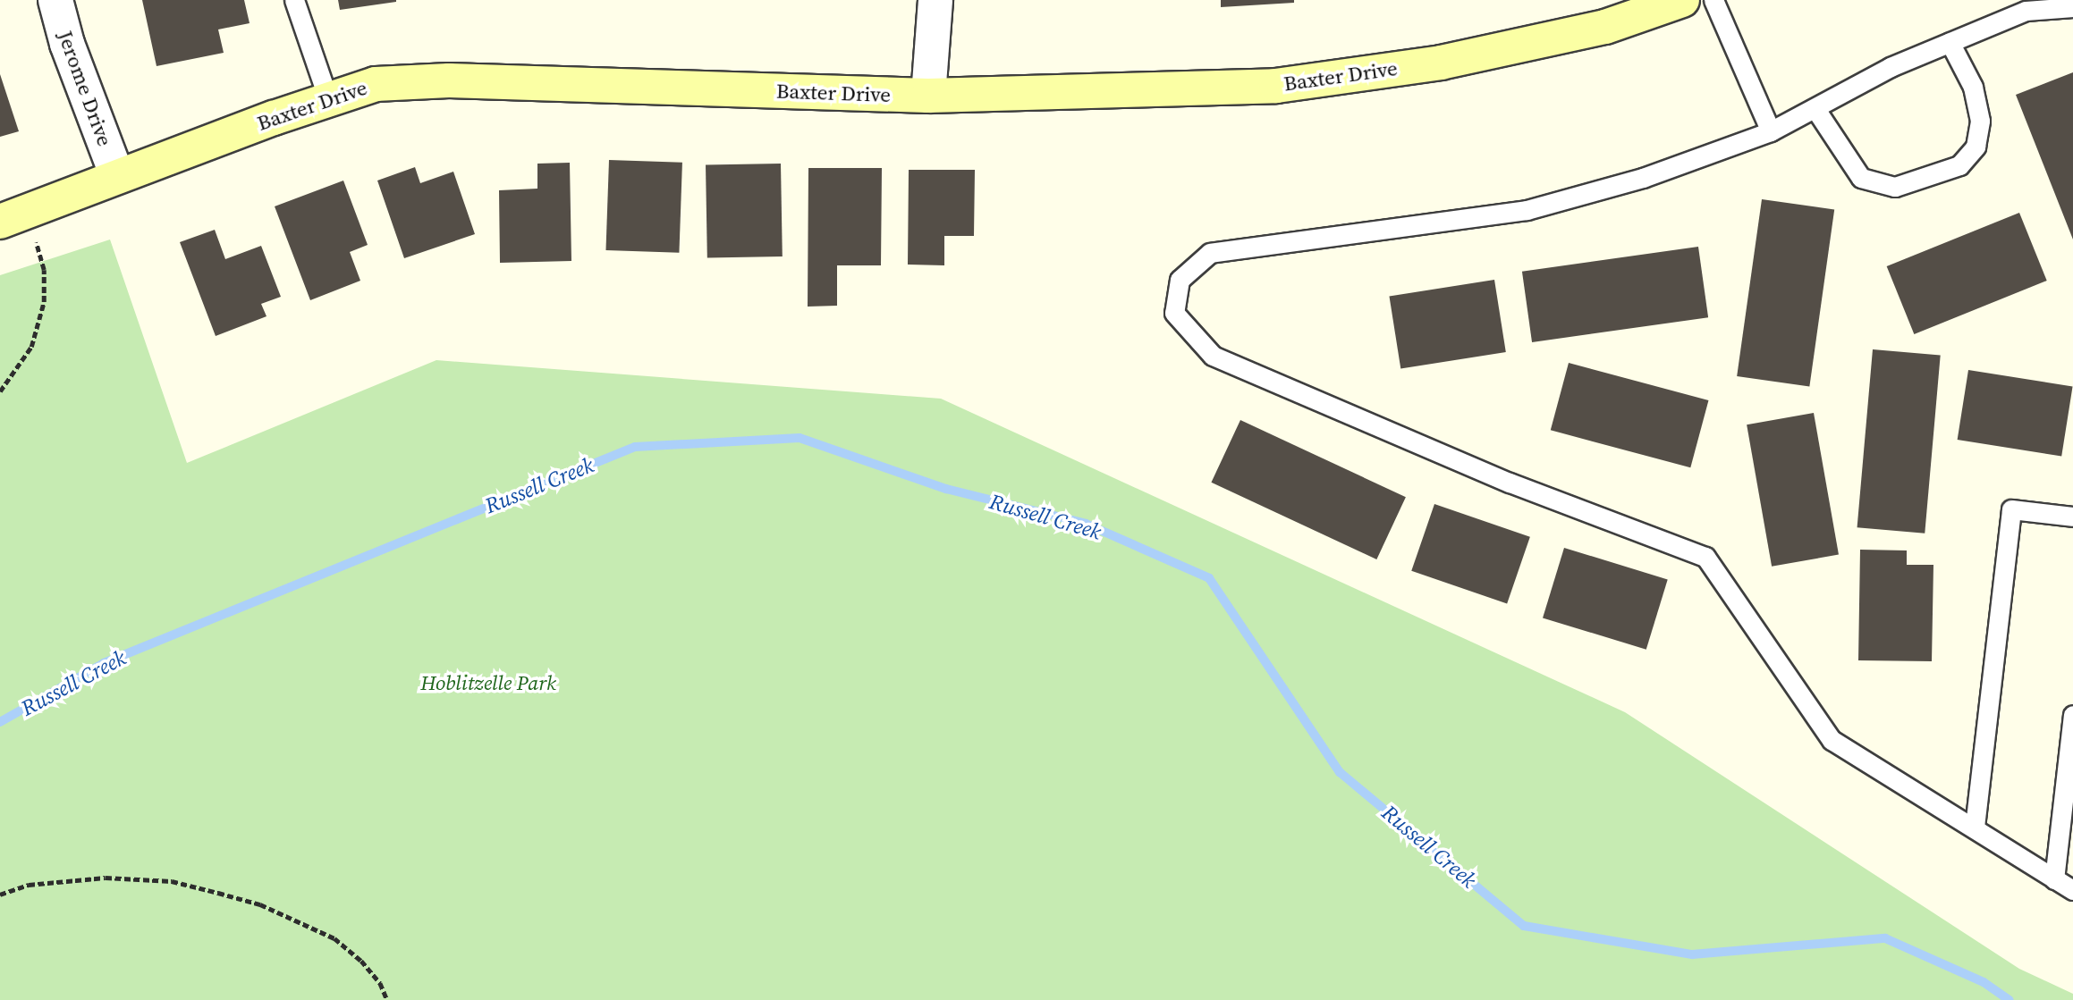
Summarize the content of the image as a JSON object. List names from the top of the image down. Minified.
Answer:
{"streets":{"street":["Baxter Drive","Jerome Drive"]},"crossings":[["Baxter Drive","Jerome Drive"]],"water":["Russell Creek"],"parks":["Hoblitzelle Park"]}
